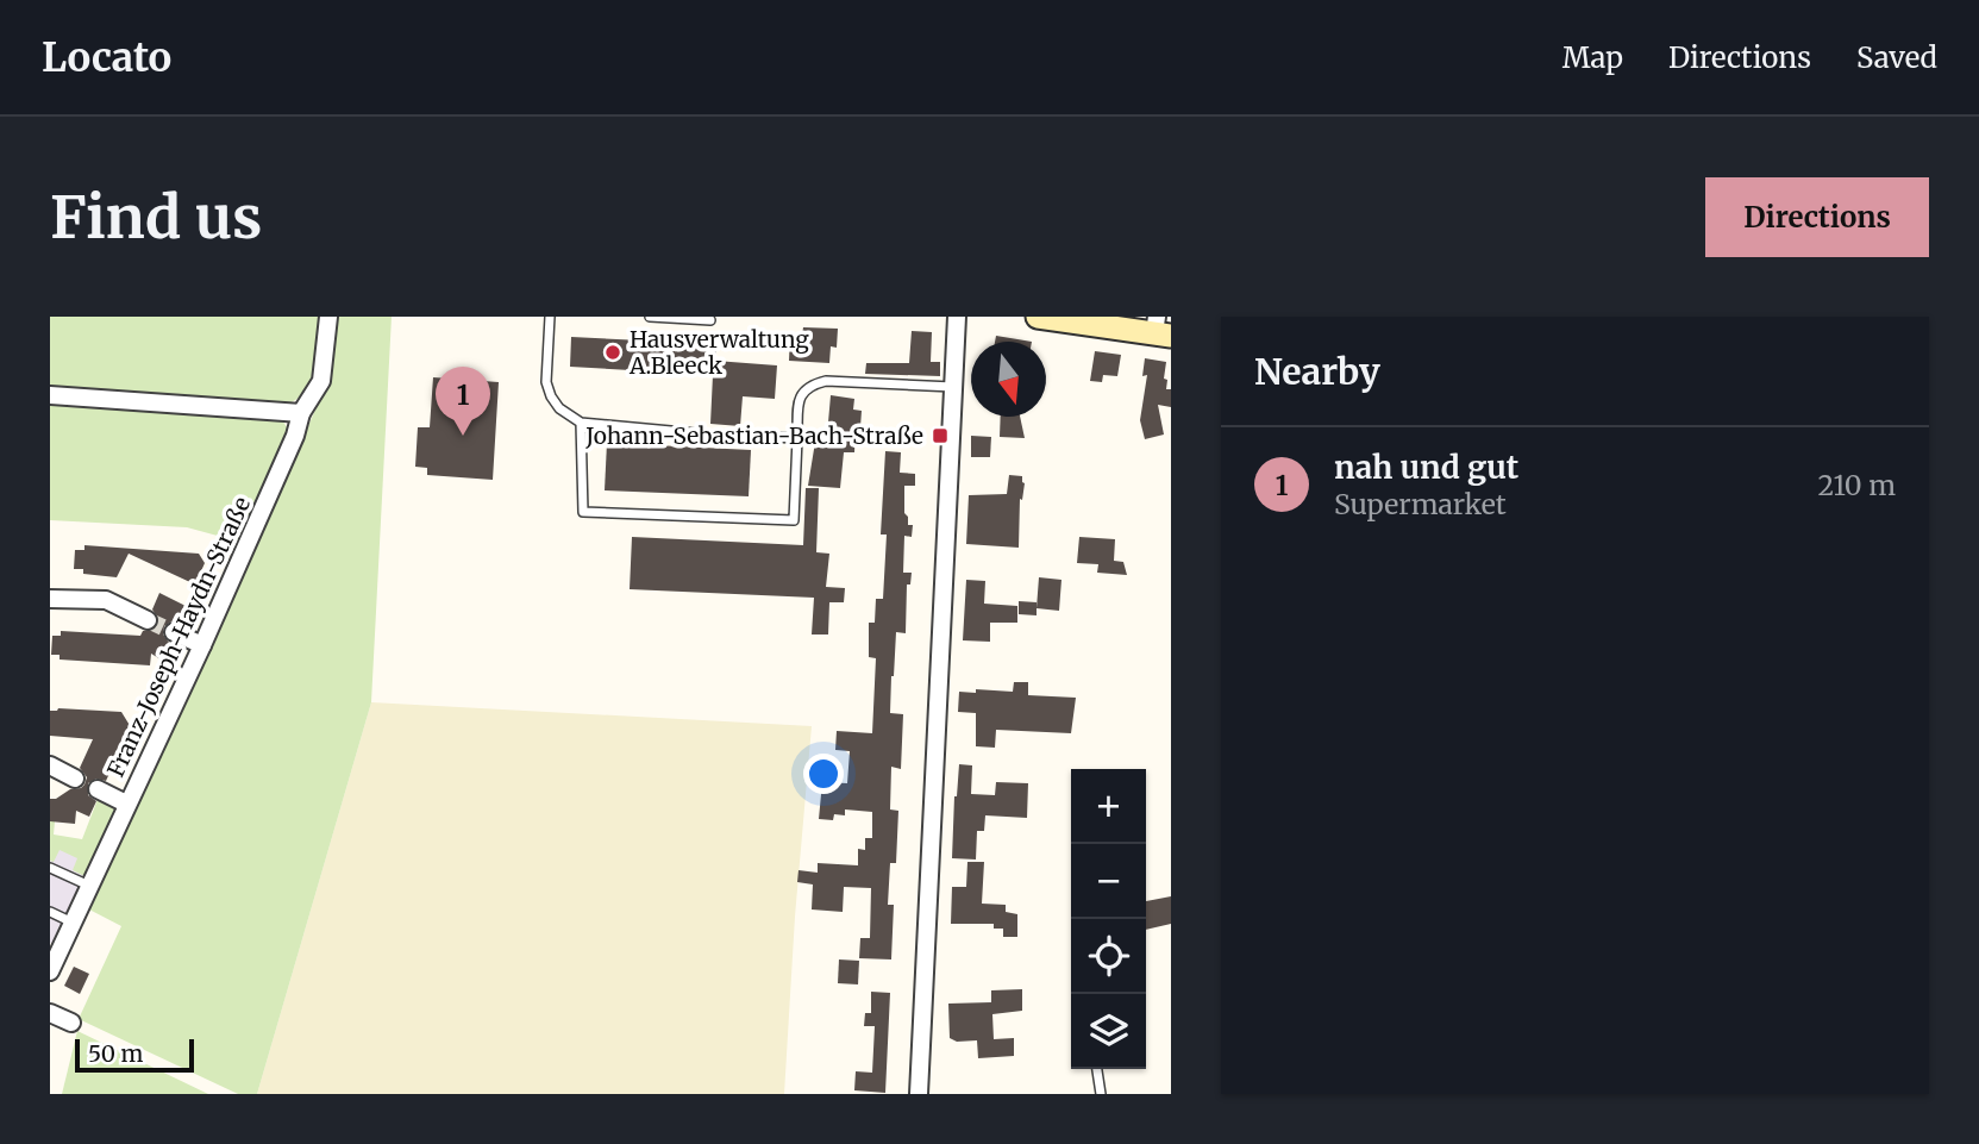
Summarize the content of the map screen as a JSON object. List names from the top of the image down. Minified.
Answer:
{"streets":{"street":["Franz-Joseph-Haydn-Straße"]},"places":{"other":["Hausverwaltung A.Bleeck"],"transit":["Johann-Sebastian-Bach-Straße"]},"scale_bar":"50 m","north":"bottom","page":{"header":"Locato","nav":["Map","Directions","Saved"],"buttons":"Directions","title":"Find us","heading":"Nearby","pins":"1","list":[{"mark":"1","name":"nah und gut","note":"Supermarket","value":"210 m"}],"map_buttons":["+","−"],"scale":"50 m"}}
